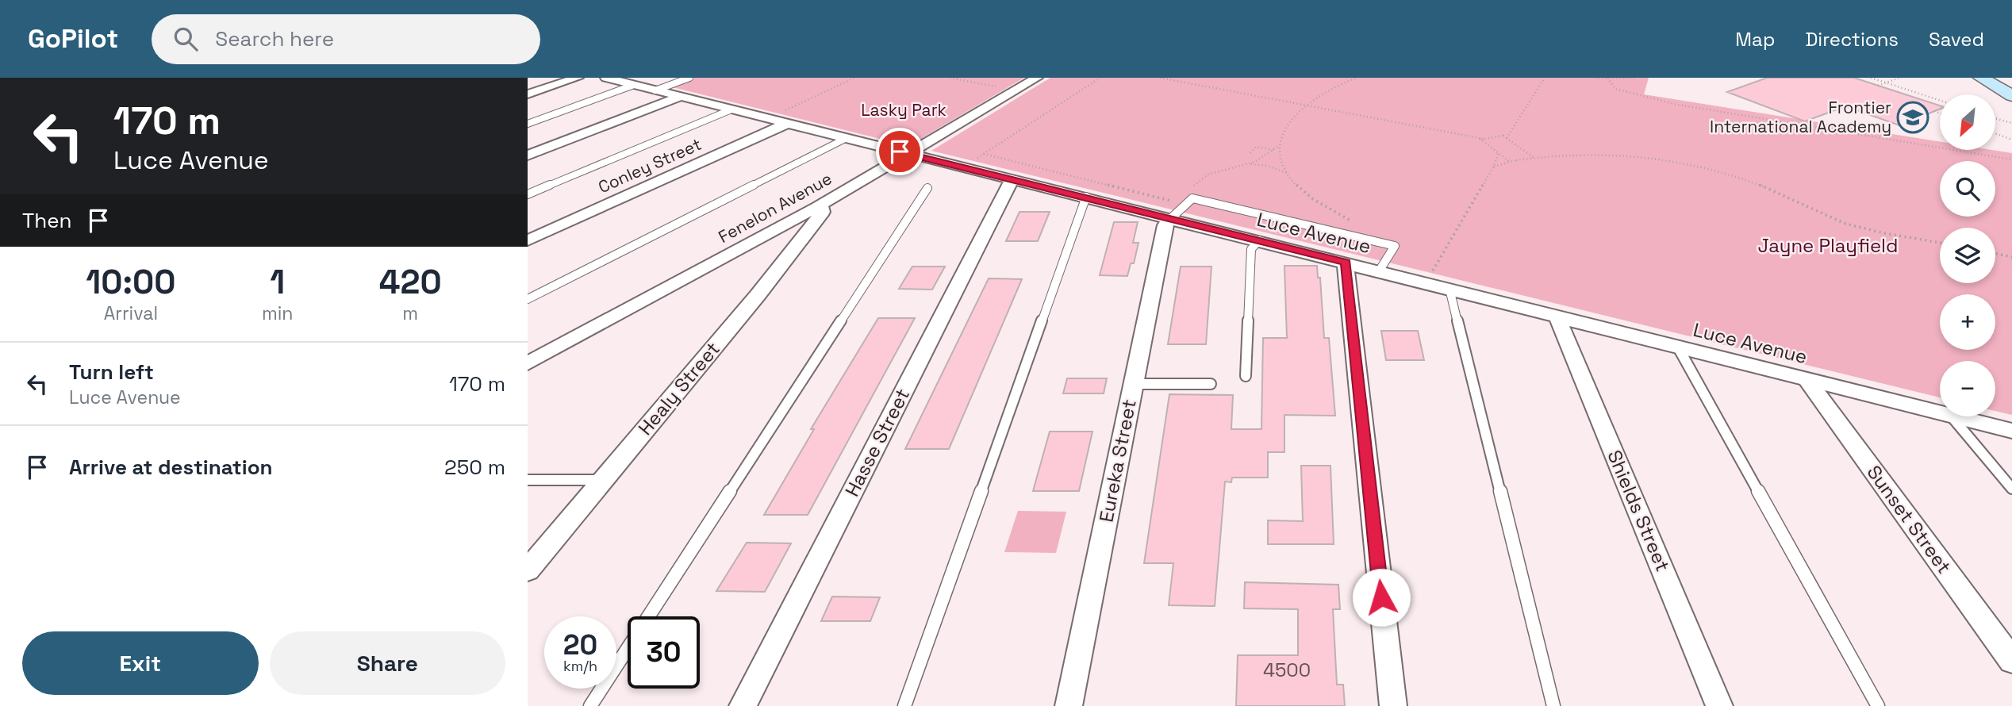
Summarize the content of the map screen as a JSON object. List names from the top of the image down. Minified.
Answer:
{"streets":{"street":["Conley Street","Fenelon Avenue","Luce Avenue","Healy Street","Hasse Street","Eureka Street","Shields Street","Sunset Street"]},"crossings":[["Conley Street","Luce Avenue"],["Fenelon Avenue","Luce Avenue"],["Fenelon Avenue","Healy Street"],["Luce Avenue","Hasse Street"],["Luce Avenue","Eureka Street"],["Luce Avenue","Shields Street"],["Luce Avenue","Sunset Street"]],"parks":["Lasky Park","Jayne Playfield"],"places":{"school or university":["Frontier International Academy"]},"house_numbers":["4500"],"north":"bottom left","page":{"header":"GoPilot","search":"Search here","nav":["Map","Directions","Saved"],"turn":["170 m","Luce Avenue"],"map_buttons":["+","−"],"then":"Then","eta":["10:00","Arrival","1","min","420","m"],"list":[{"name":"Turn left","note":"Luce Avenue","value":"170 m"},{"name":"Arrive at destination","value":"250 m"}],"speed":"20 km/h","limit":"30","buttons":["Exit","Share"]}}
